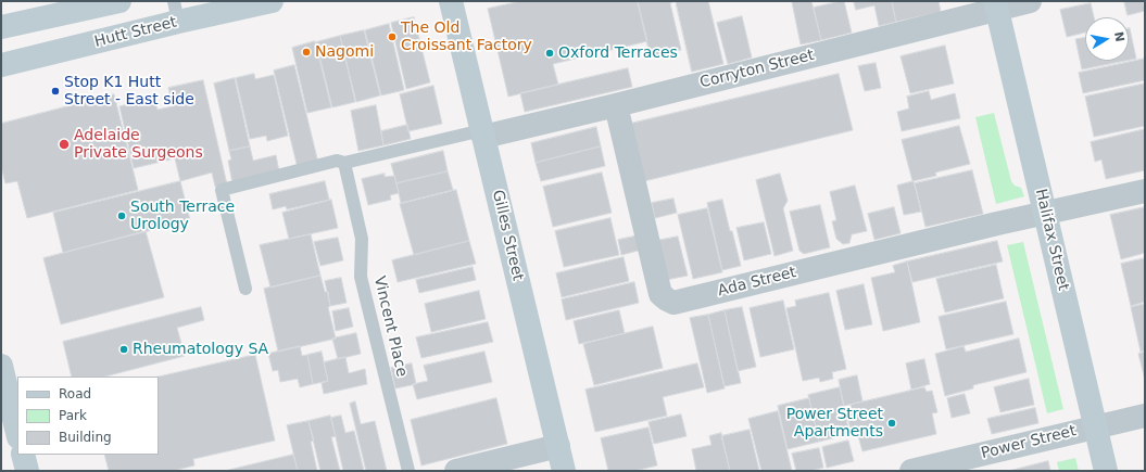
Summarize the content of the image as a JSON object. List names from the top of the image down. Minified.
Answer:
{"streets":{"street":["Hutt Street","Corryton Street","Gilles Street","Halifax Street","Ada Street","Power Street"],"lane":["Vincent Place"]},"crossings":[["Corryton Street","Gilles Street"],["Corryton Street","Halifax Street"],["Corryton Street","Ada Street"],["Halifax Street","Ada Street"],["Halifax Street","Power Street"]],"places":["The Old Croissant Factory","Nagomi","Oxford Terraces","Stop K1 Hutt Street - East side","Adelaide Private Surgeons","South Terrace Urology","Rheumatology SA","Power Street Apartments"],"legend":["Road","Park","Building"],"north":"right"}
